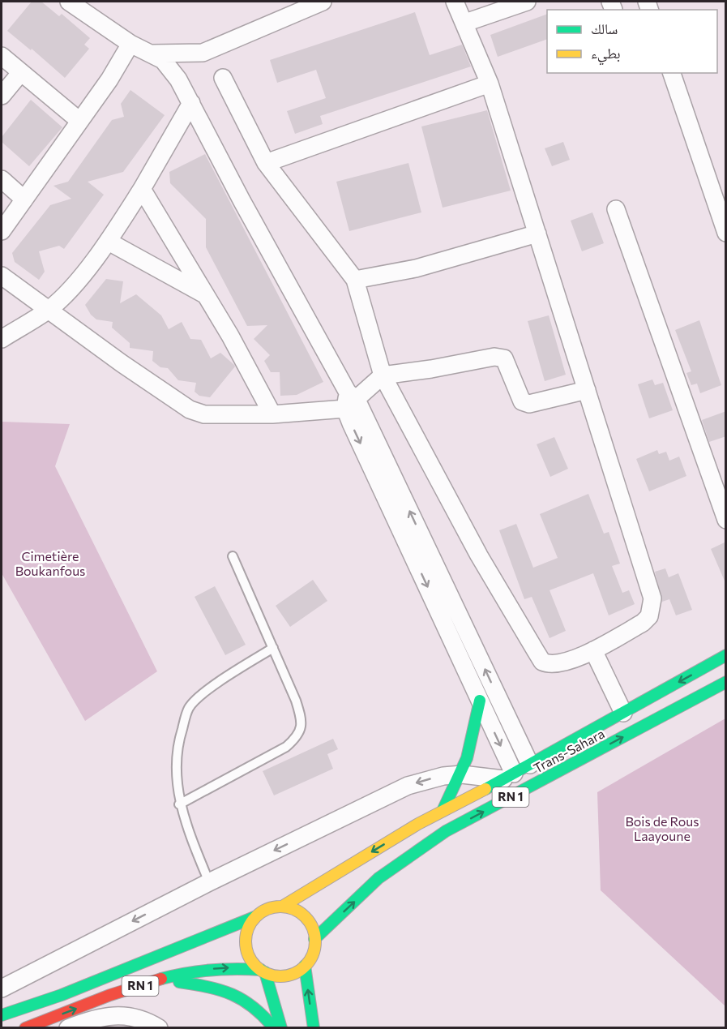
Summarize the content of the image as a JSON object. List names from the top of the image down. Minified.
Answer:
{"streets":{"main road":["Trans-Sahara","RN 1"]},"crossings":[["Trans-Sahara","RN 1"]],"parks":["Cimetière Boukanfous","Bois de Rous Laayoune"],"legend":["سالك","بطيء"]}
